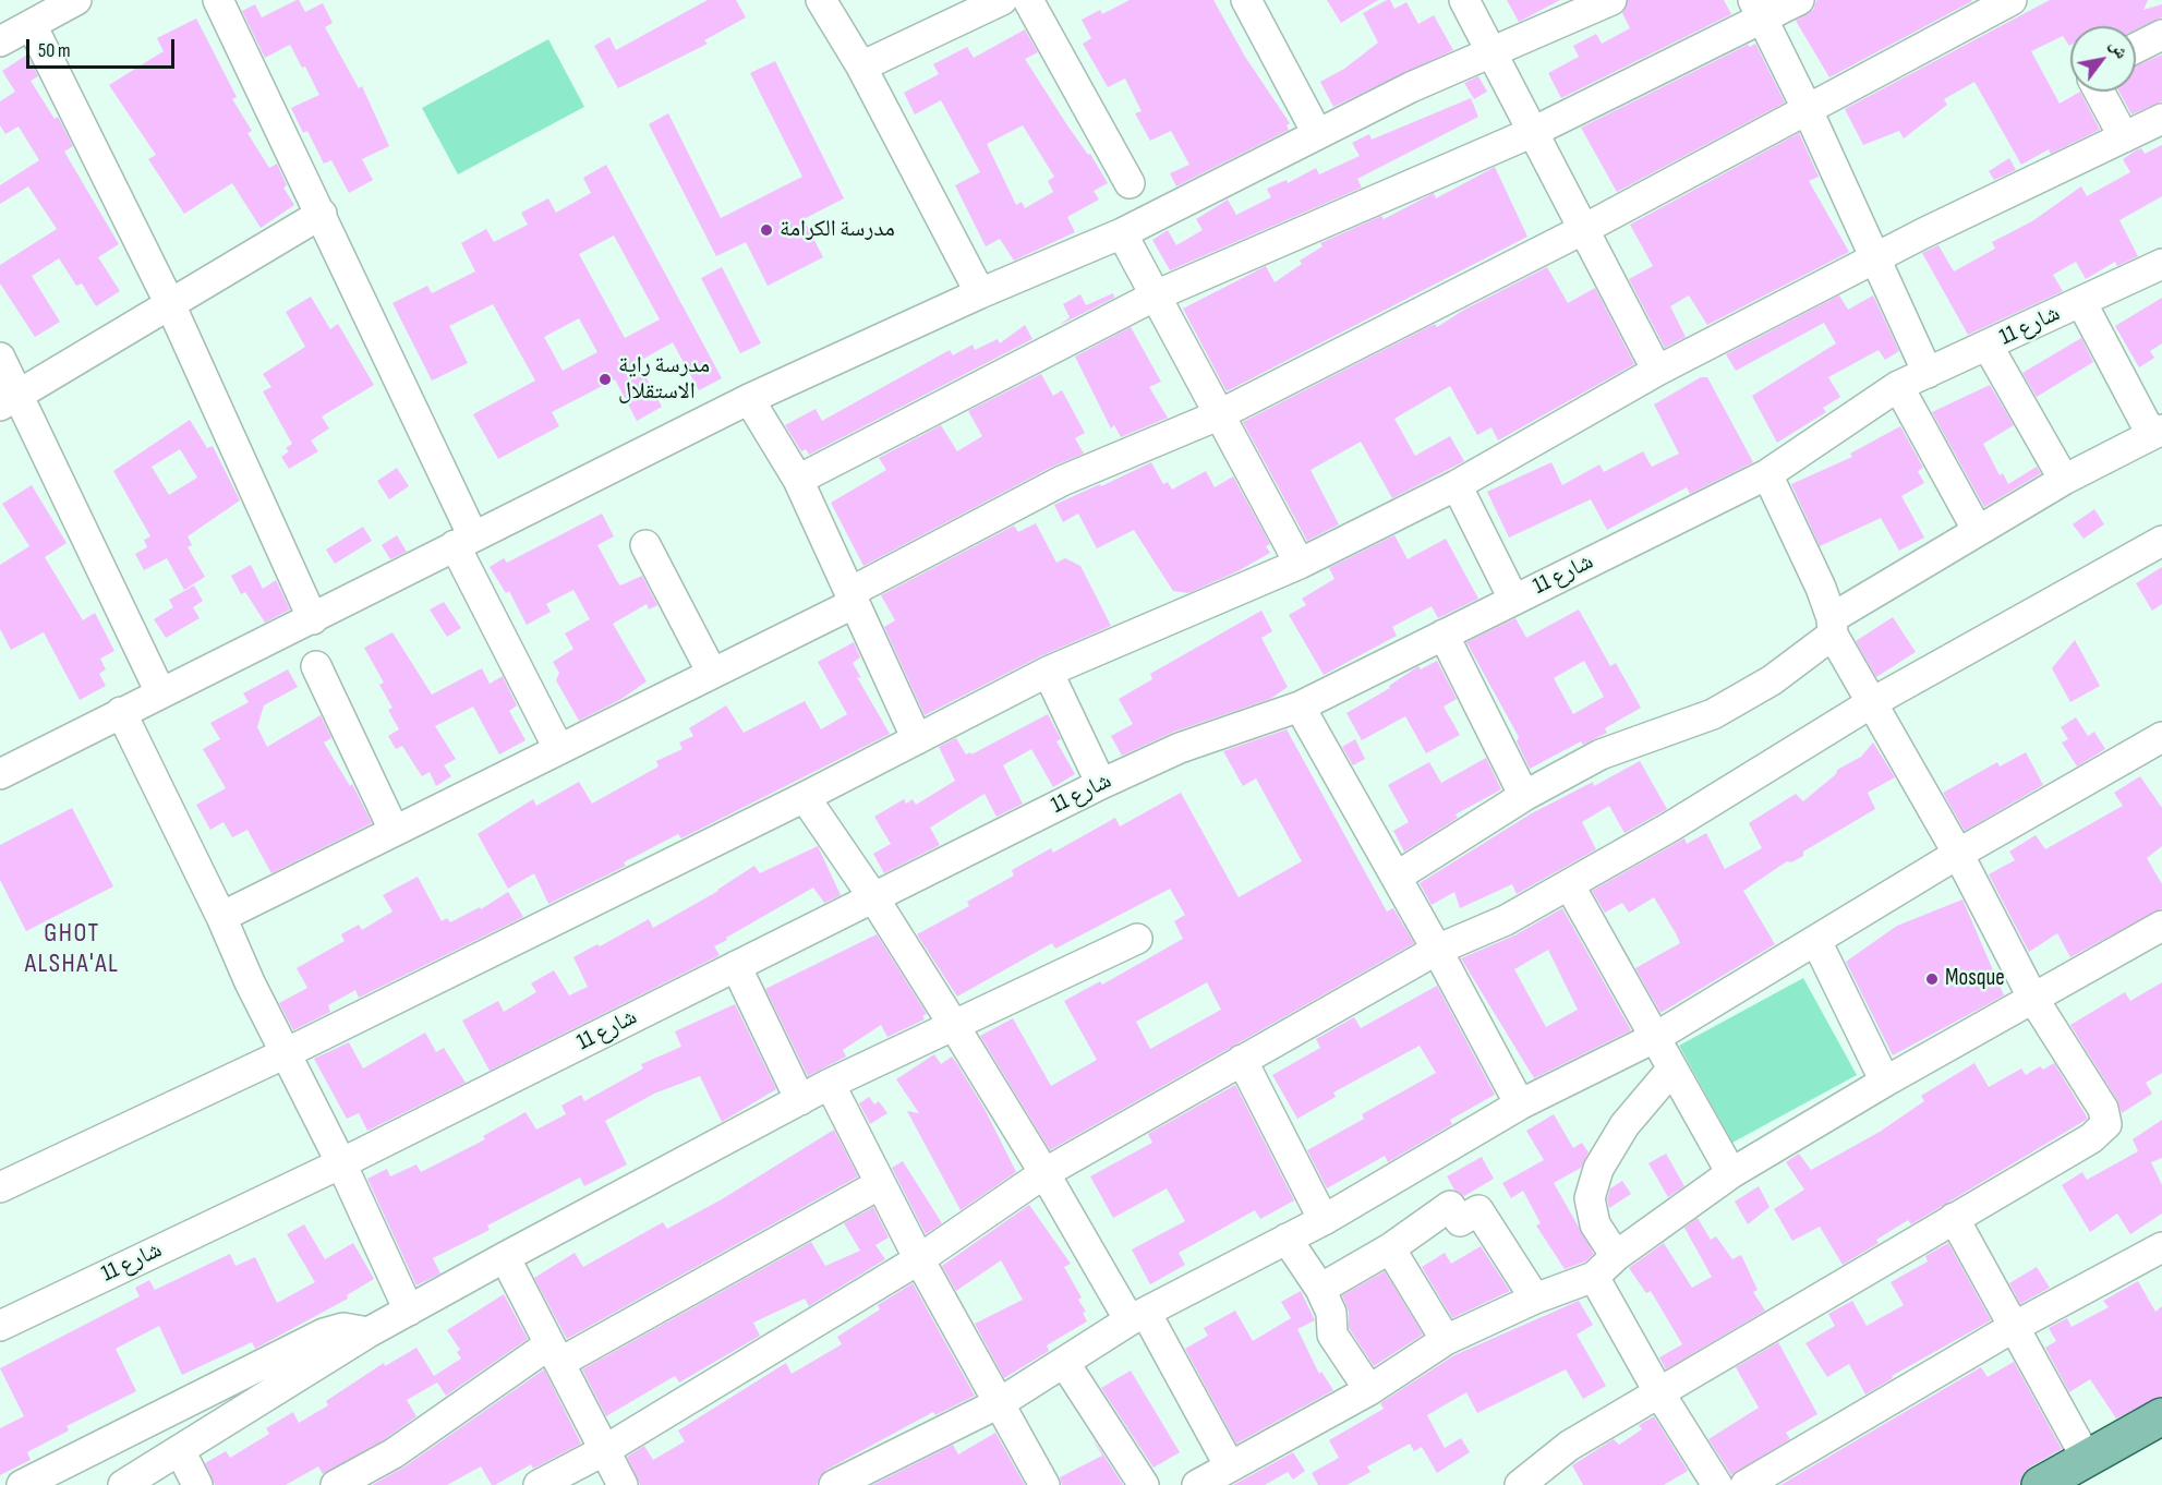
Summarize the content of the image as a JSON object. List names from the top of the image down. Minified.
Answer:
{"streets":{"street":["شارع 11"]},"districts":["GHOT ALSHA'AL"],"places":["مدرسة الكرامة","مدرسة راية الاستقلال","Mosque"],"scale_bar":"50 m","north":"top right"}
